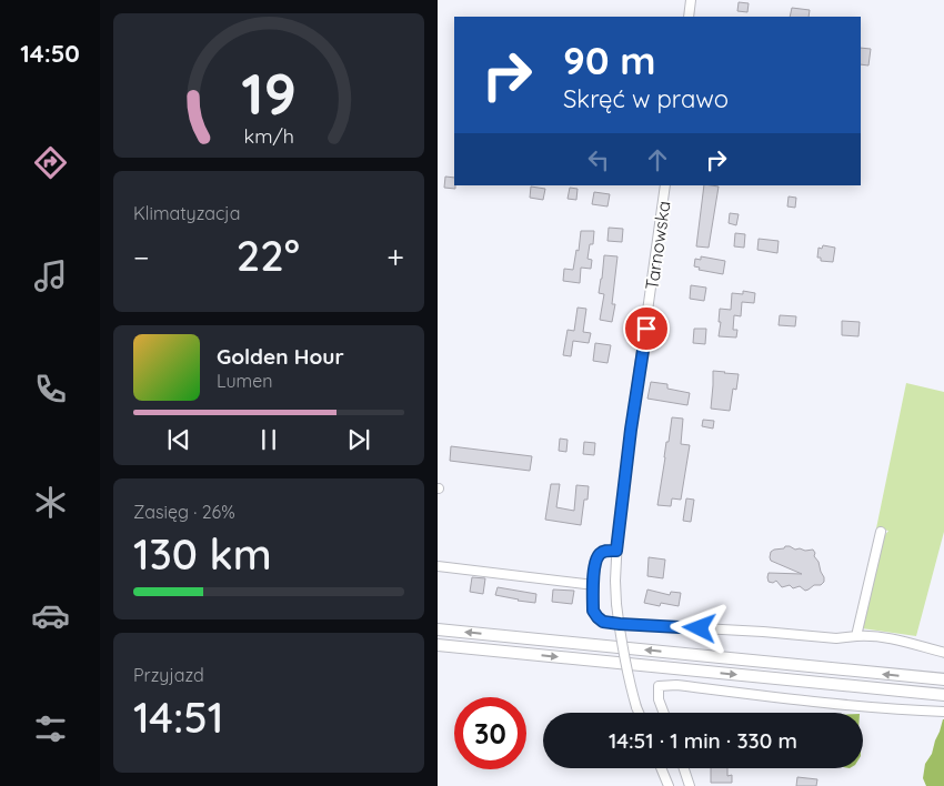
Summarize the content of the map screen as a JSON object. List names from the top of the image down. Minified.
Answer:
{"streets":{"street":["Tarnowska"]},"page":{"tabs":"14:50","turn":["90 m","Skręć w prawo"],"tile":["Klimatyzacja",["Zasięg · 26%","130 km"],["Przyjazd","14:51"]],"heat":["−","22°","+"],"song":["Golden Hour","Lumen"],"limit":"30","trip":"14:51 · 1 min · 330 m","gauge":["19","km/h"]}}
